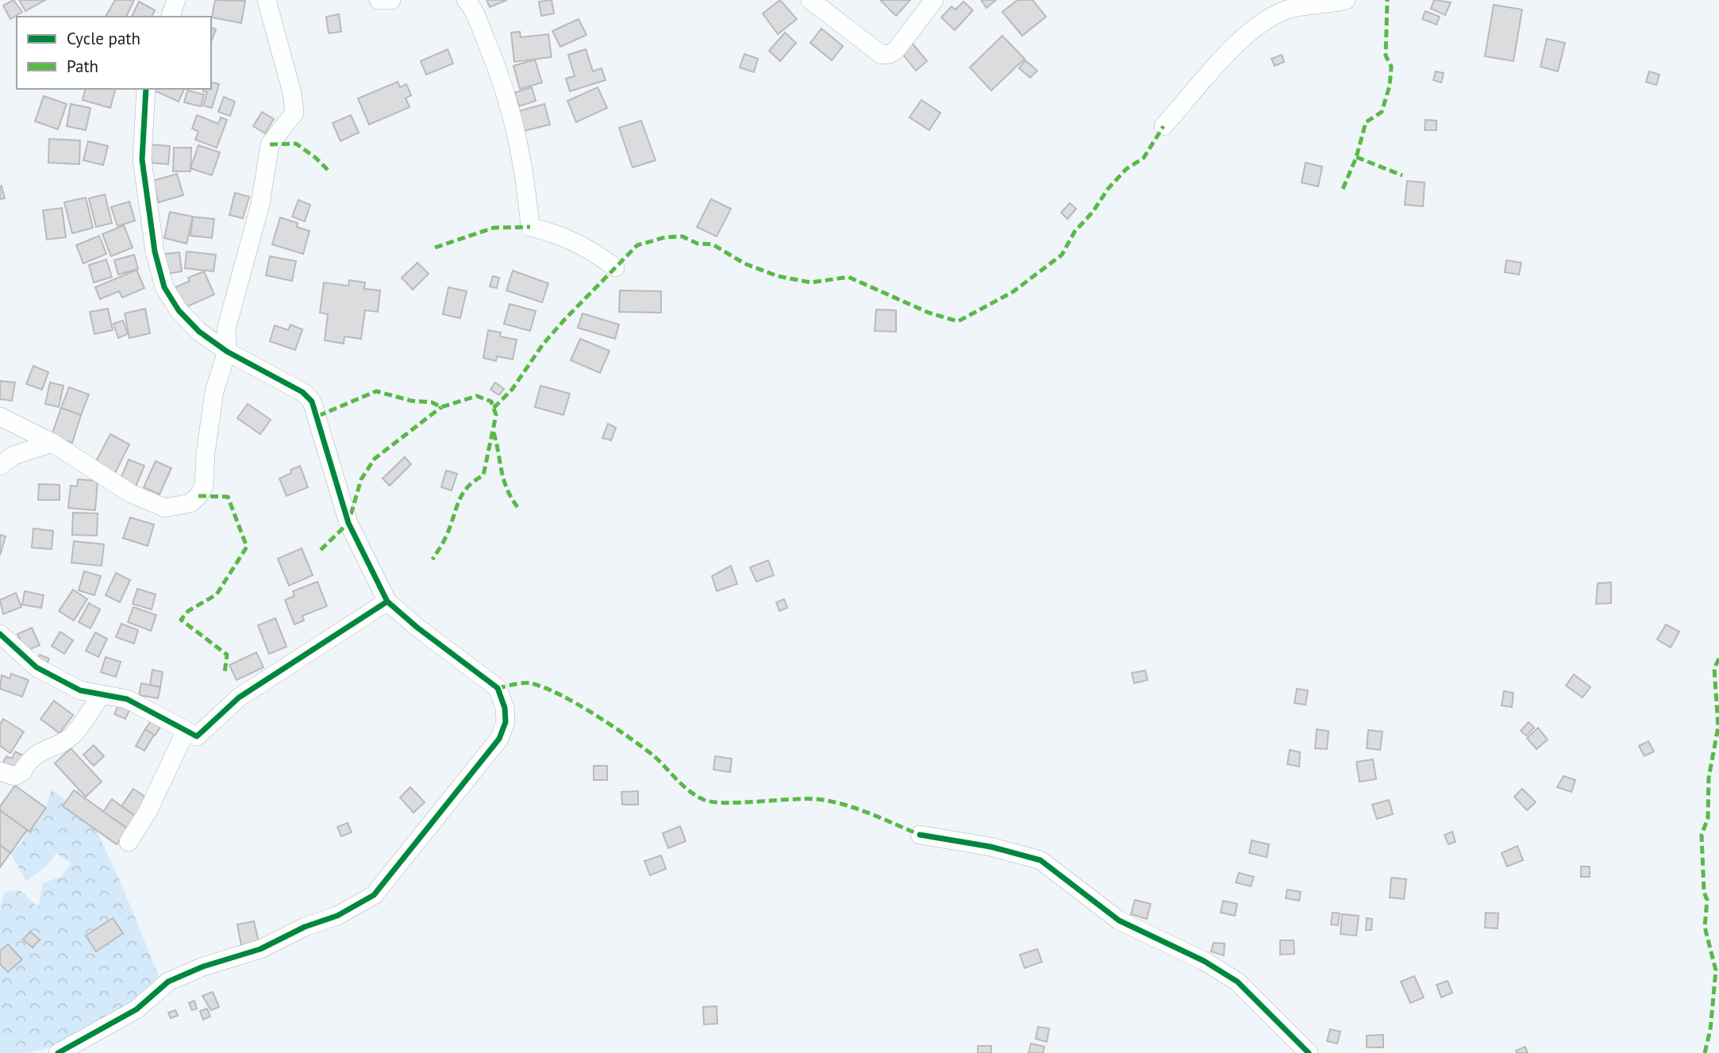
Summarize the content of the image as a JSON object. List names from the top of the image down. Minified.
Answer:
{"legend":["Cycle path","Path"]}
